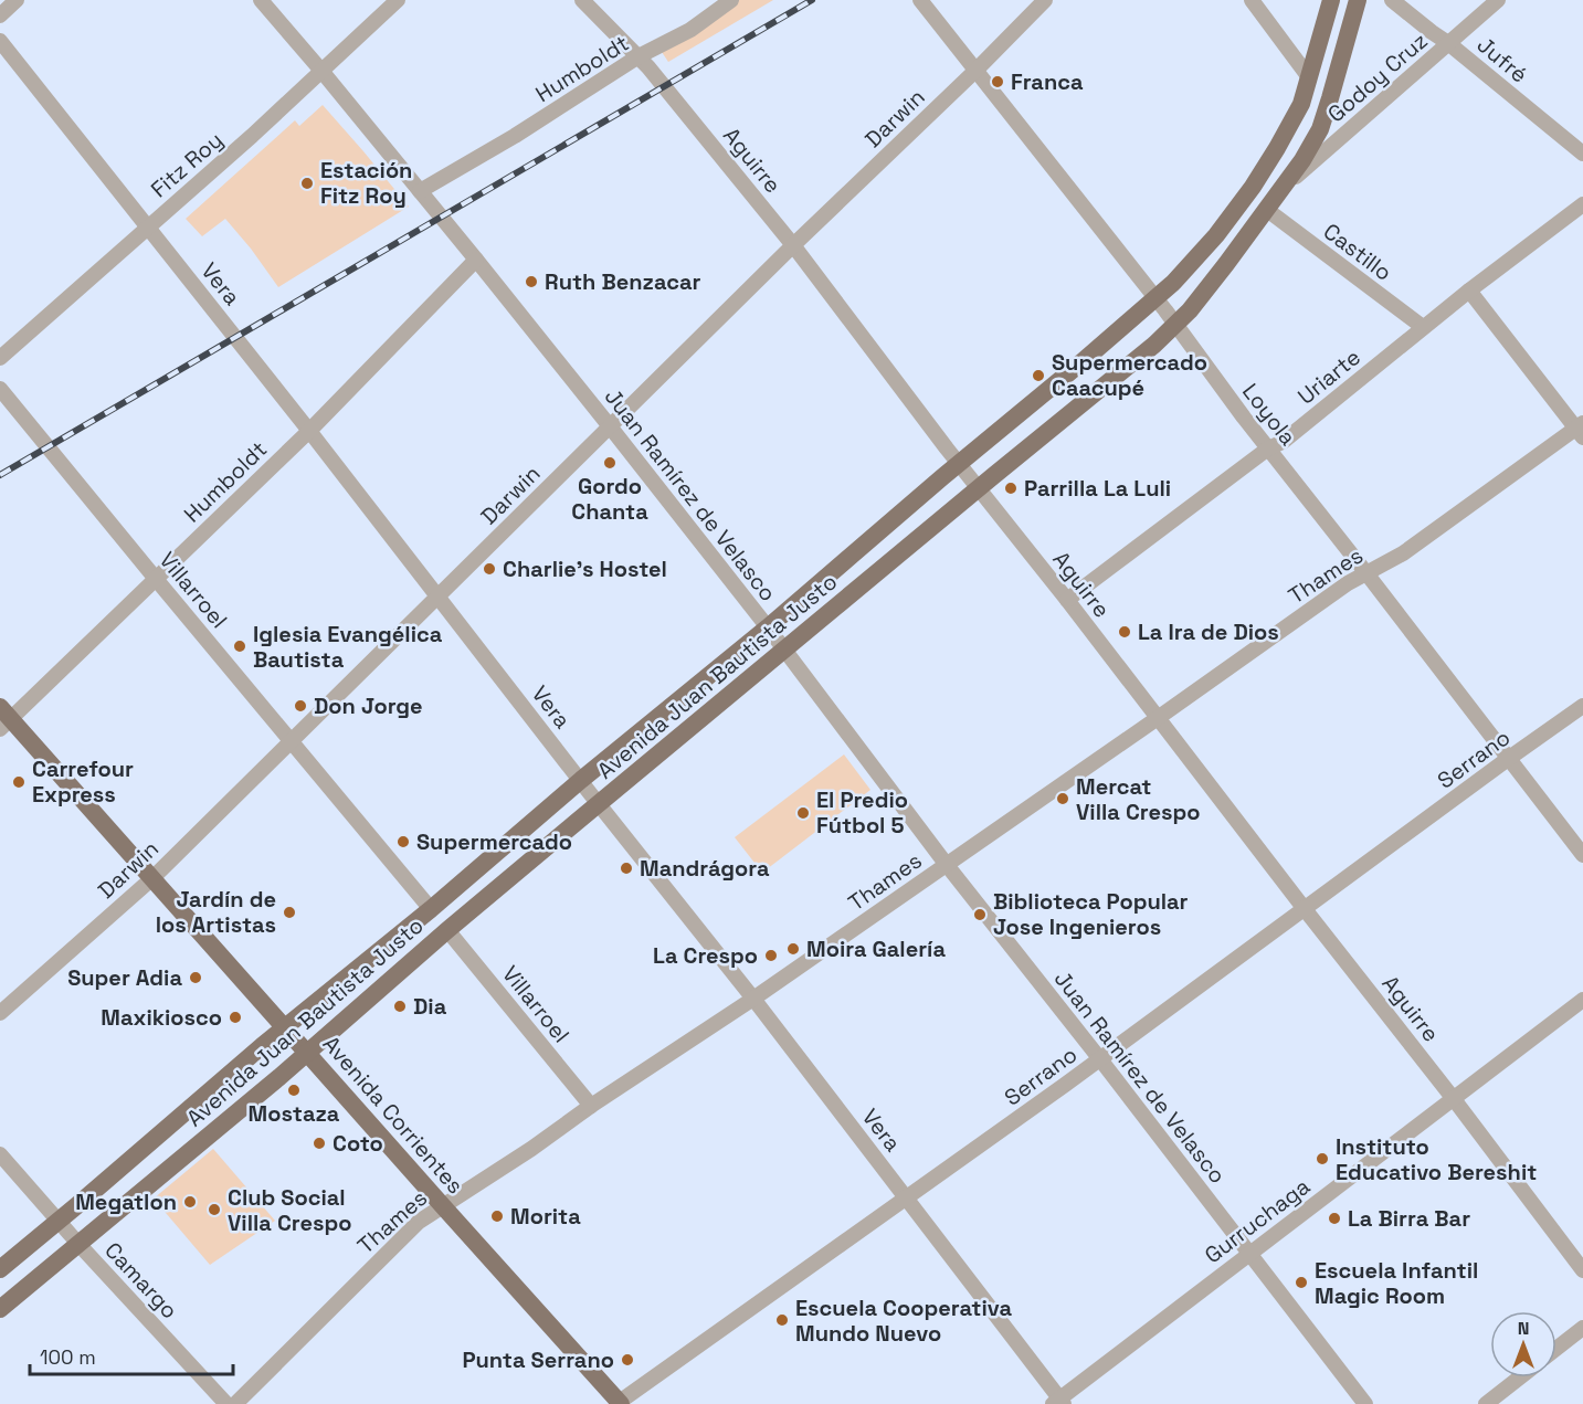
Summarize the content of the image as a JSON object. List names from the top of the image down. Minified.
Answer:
{"streets":{"main road":["Avenida Juan Bautista Justo","Avenida Corrientes"],"street":["Jufré","Humboldt","Godoy Cruz","Darwin","Aguirre","Fitz Roy","Castillo","Vera","Uriarte","Loyola","Juan Ramírez de Velasco","Thames","Villarroel","Serrano","Gurruchaga","Camargo"]},"crossings":[["Jufré","Godoy Cruz"],["Humboldt","Aguirre"],["Humboldt","Vera"],["Humboldt","Juan Ramírez de Velasco"],["Humboldt","Villarroel"],["Humboldt","Avenida Corrientes"],["Godoy Cruz","Avenida Juan Bautista Justo"],["Darwin","Aguirre"],["Darwin","Vera"],["Darwin","Loyola"],["Darwin","Juan Ramírez de Velasco"],["Darwin","Villarroel"],["Darwin","Avenida Corrientes"],["Aguirre","Uriarte"],["Aguirre","Thames"],["Aguirre","Avenida Juan Bautista Justo"],["Aguirre","Serrano"],["Aguirre","Gurruchaga"],["Fitz Roy","Vera"],["Fitz Roy","Juan Ramírez de Velasco"],["Castillo","Uriarte"],["Castillo","Avenida Juan Bautista Justo"],["Vera","Thames"],["Vera","Avenida Juan Bautista Justo"],["Vera","Serrano"],["Vera","Gurruchaga"],["Uriarte","Loyola"],["Loyola","Thames"],["Loyola","Avenida Juan Bautista Justo"],["Loyola","Serrano"],["Juan Ramírez de Velasco","Thames"],["Juan Ramírez de Velasco","Avenida Juan Bautista Justo"],["Juan Ramírez de Velasco","Serrano"],["Juan Ramírez de Velasco","Gurruchaga"],["Thames","Villarroel"],["Thames","Avenida Corrientes"],["Villarroel","Avenida Juan Bautista Justo"],["Avenida Juan Bautista Justo","Avenida Corrientes"],["Avenida Juan Bautista Justo","Camargo"],["Serrano","Avenida Corrientes"]],"places":["Franca","Estación Fitz Roy","Ruth Benzacar","Supermercado Caacupé","Gordo Chanta","Parrilla La Luli","Charlie's Hostel","La Ira de Dios","Iglesia Evangélica Bautista","Don Jorge","Carrefour Express","Mercat Villa Crespo","El Predio Fútbol 5","Supermercado","Mandrágora","Jardín de los Artistas","Biblioteca Popular Jose Ingenieros","Moira Galería","La Crespo","Super Adia","Dia","Maxikiosco","Mostaza","Coto","Instituto Educativo Bereshit","Megatlon","Club Social Villa Crespo","Morita","La Birra Bar","Escuela Infantil Magic Room","Escuela Cooperativa Mundo Nuevo","Punta Serrano"],"scale_bar":"100 m","north":"top"}
